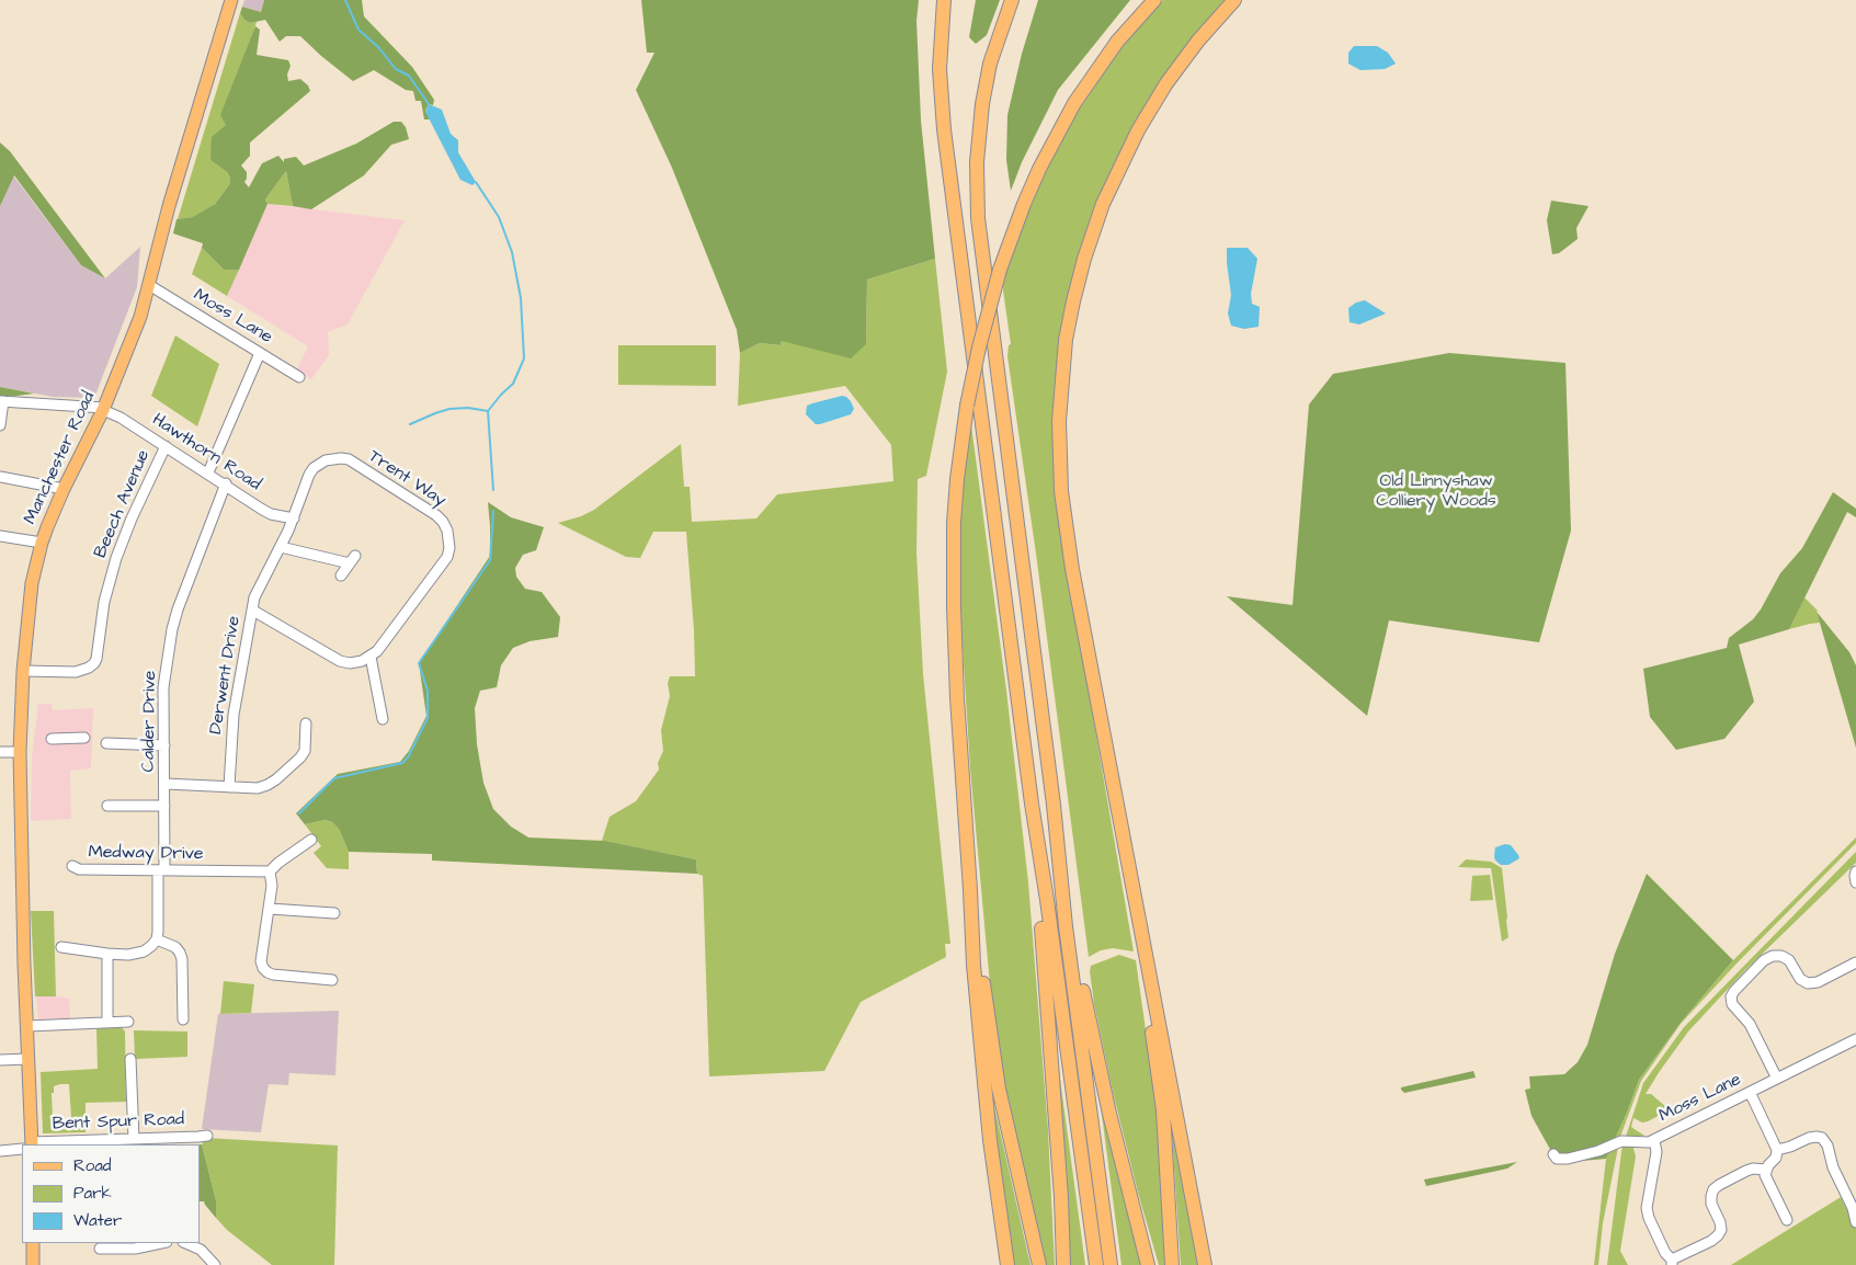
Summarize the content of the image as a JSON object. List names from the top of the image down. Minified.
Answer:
{"streets":{"main road":["Manchester Road"],"street":["Moss Lane","Hawthorn Road","Trent Way","Beech Avenue","Derwent Drive","Calder Drive","Medway Drive","Bent Spur Road"]},"crossings":[["Moss Lane","Manchester Road"],["Hawthorn Road","Manchester Road"],["Hawthorn Road","Trent Way"],["Hawthorn Road","Beech Avenue"],["Hawthorn Road","Derwent Drive"],["Hawthorn Road","Calder Drive"],["Manchester Road","Beech Avenue"],["Trent Way","Derwent Drive"],["Calder Drive","Medway Drive"]],"parks":["Old Linnyshaw Colliery Woods"],"legend":["Road","Park","Water"]}
